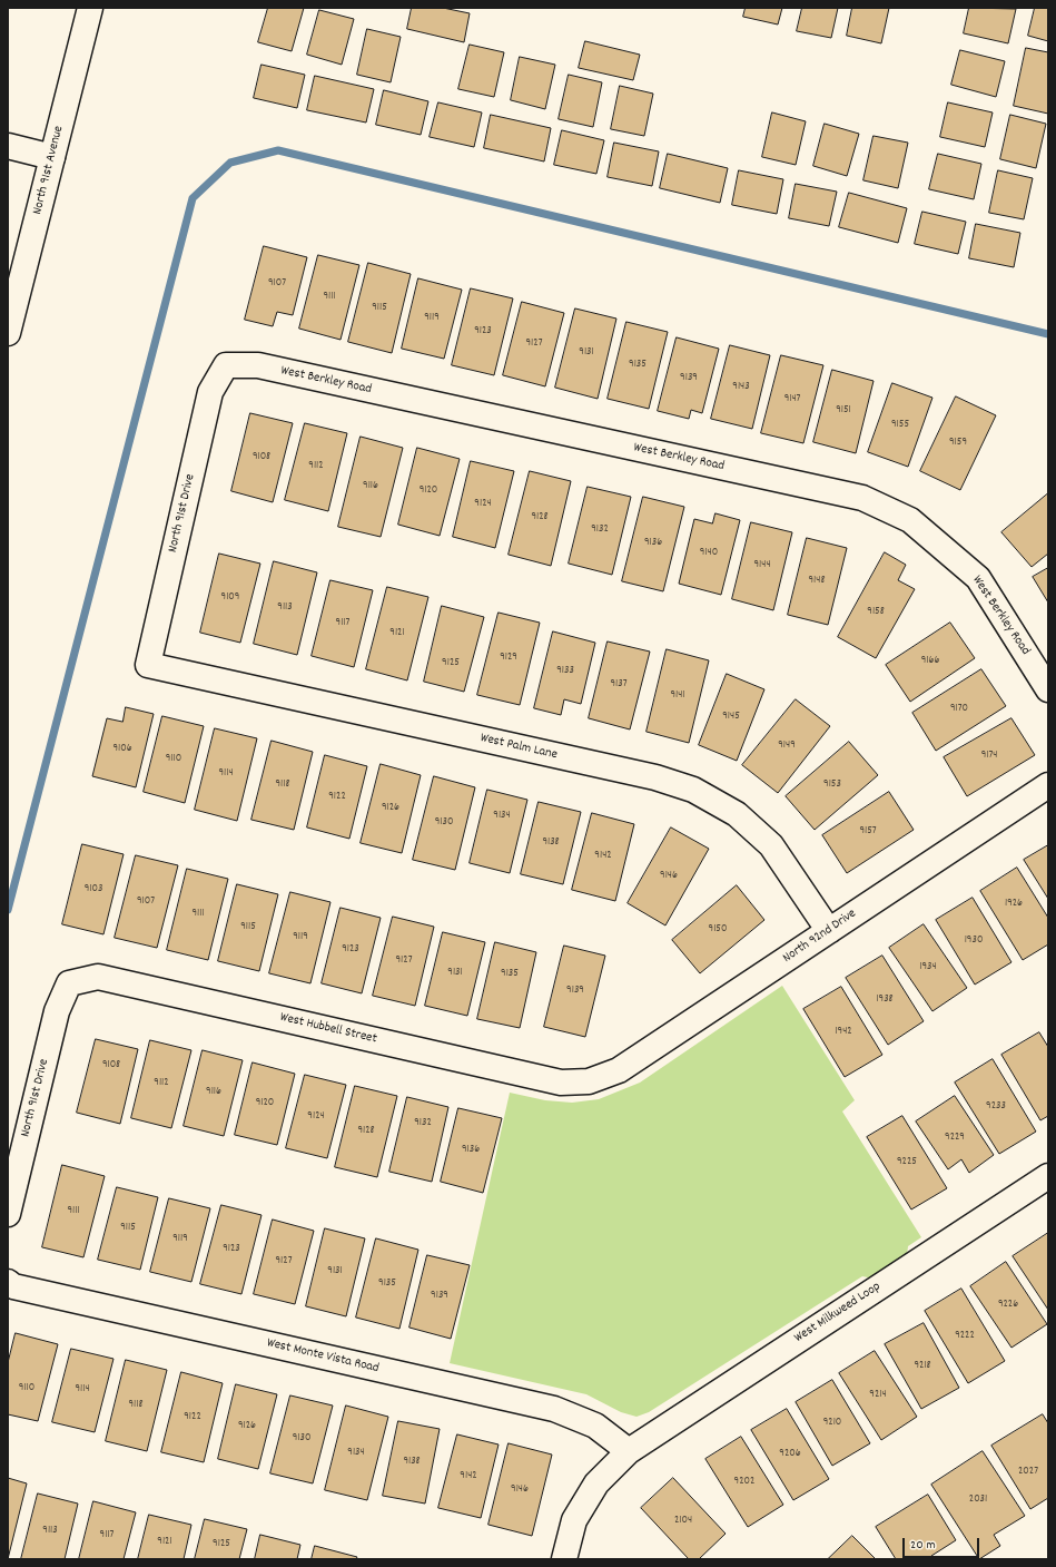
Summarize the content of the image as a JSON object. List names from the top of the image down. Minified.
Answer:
{"streets":{"street":["North 91st Avenue","West Berkley Road","North 91st Drive","West Palm Lane","North 92nd Drive","West Hubbell Street","West Milkweed Loop","West Monte Vista Road"]},"crossings":[["West Berkley Road","North 91st Drive"],["North 91st Drive","West Palm Lane"],["North 91st Drive","West Hubbell Street"],["West Palm Lane","North 92nd Drive"],["North 92nd Drive","West Hubbell Street"],["West Milkweed Loop","West Monte Vista Road"]],"house_numbers":["9107","9111","9115","9119","9123","9127","9131","9135","9139","9143","9147","9151","9155","9159","9108","9112","9116","9120","9124","9128","9132","9136","9140","9144","9148","9109","9113","9158","9117","9121","9129","9166","9125","9133","9137","9141","9170","9145","9149","9106","9174","9110","9114","9118","9153","9122","9126","9134","9130","9157","9138","9142","9146","9103","9107","1926","9111","9115","9150","9119","1930","9123","9127","1934","9131","9135","9139","1938","1942","9108","9112","9116","9120","9233","9124","9132","9128","9229","9136","9225","9111","9115","9119","9123","9127","9131","9135","9139","9226","9222","9218","9110","9114","9214","9118","9122","9210","9126","9130","9134","9206","9138","2027","9142","9202","9146","2031","2104","9113","9117","9121","9125"],"scale_bar":"20 m"}
